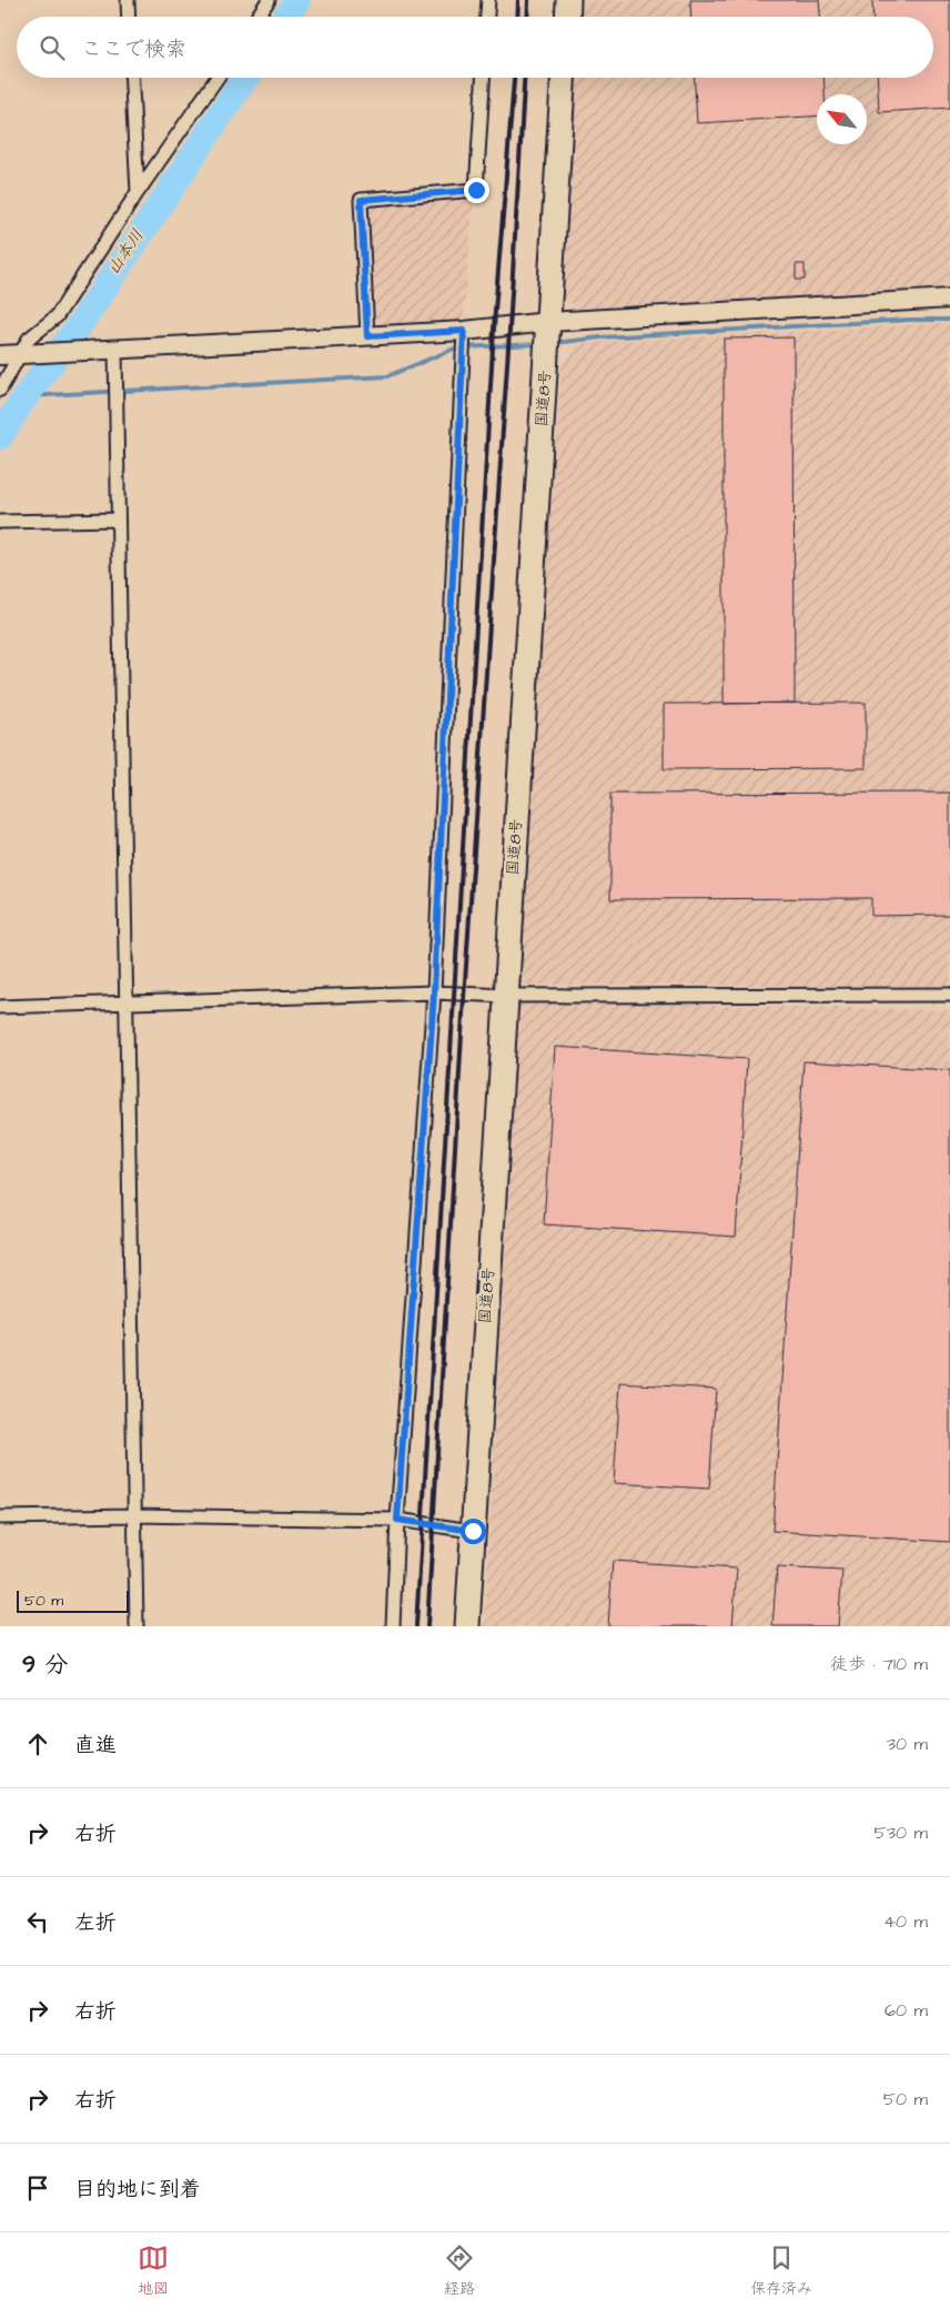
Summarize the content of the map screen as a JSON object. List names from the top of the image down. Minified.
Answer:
{"streets":{"highway":["国道8号"]},"water":["山本川"],"scale_bar":"50 m","north":"top left","page":{"search":"ここで検索","scale":"50 m","heading":["9 分","徒歩 · 710 m"],"list":[["直進","30 m"],["右折","530 m"],["左折","40 m"],["右折","60 m"],["右折","50 m"],"目的地に到着"],"nav":["地図","経路","保存済み"]}}
